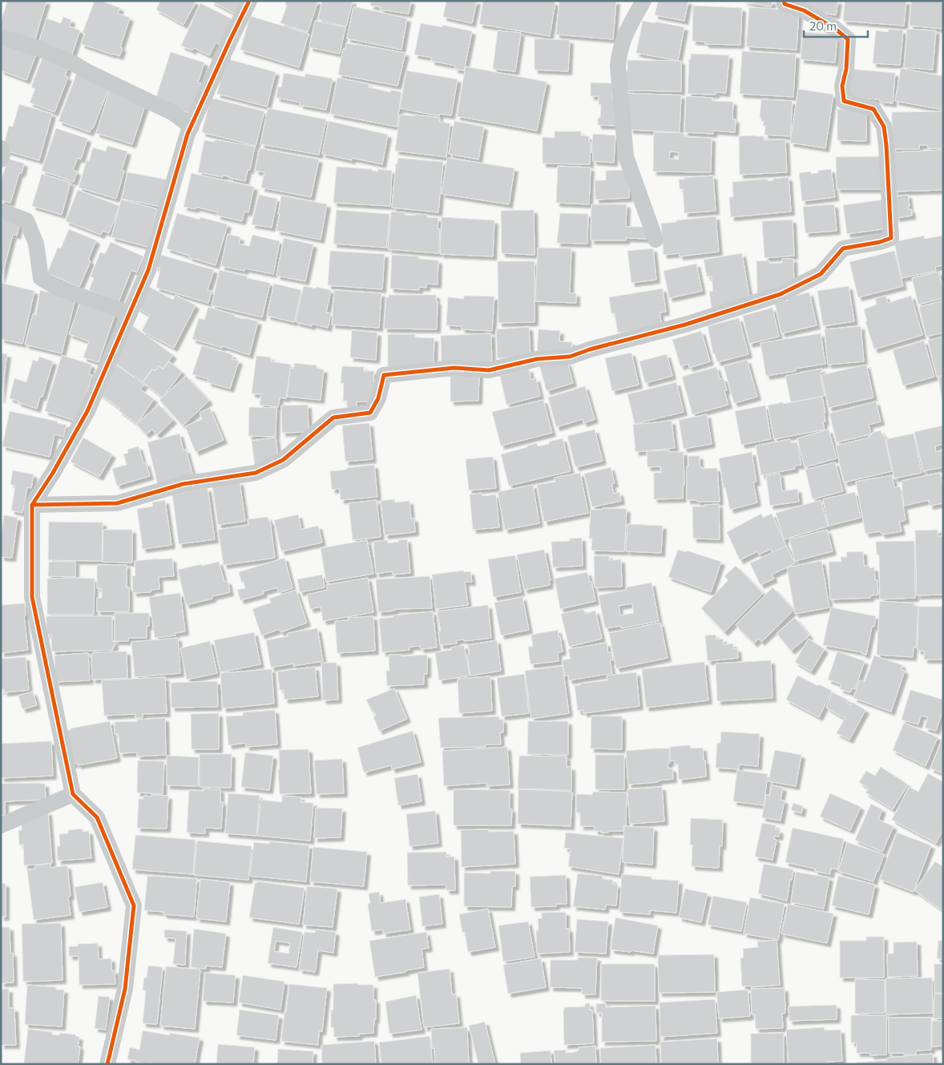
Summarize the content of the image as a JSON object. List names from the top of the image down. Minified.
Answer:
{"scale_bar":"20 m"}
